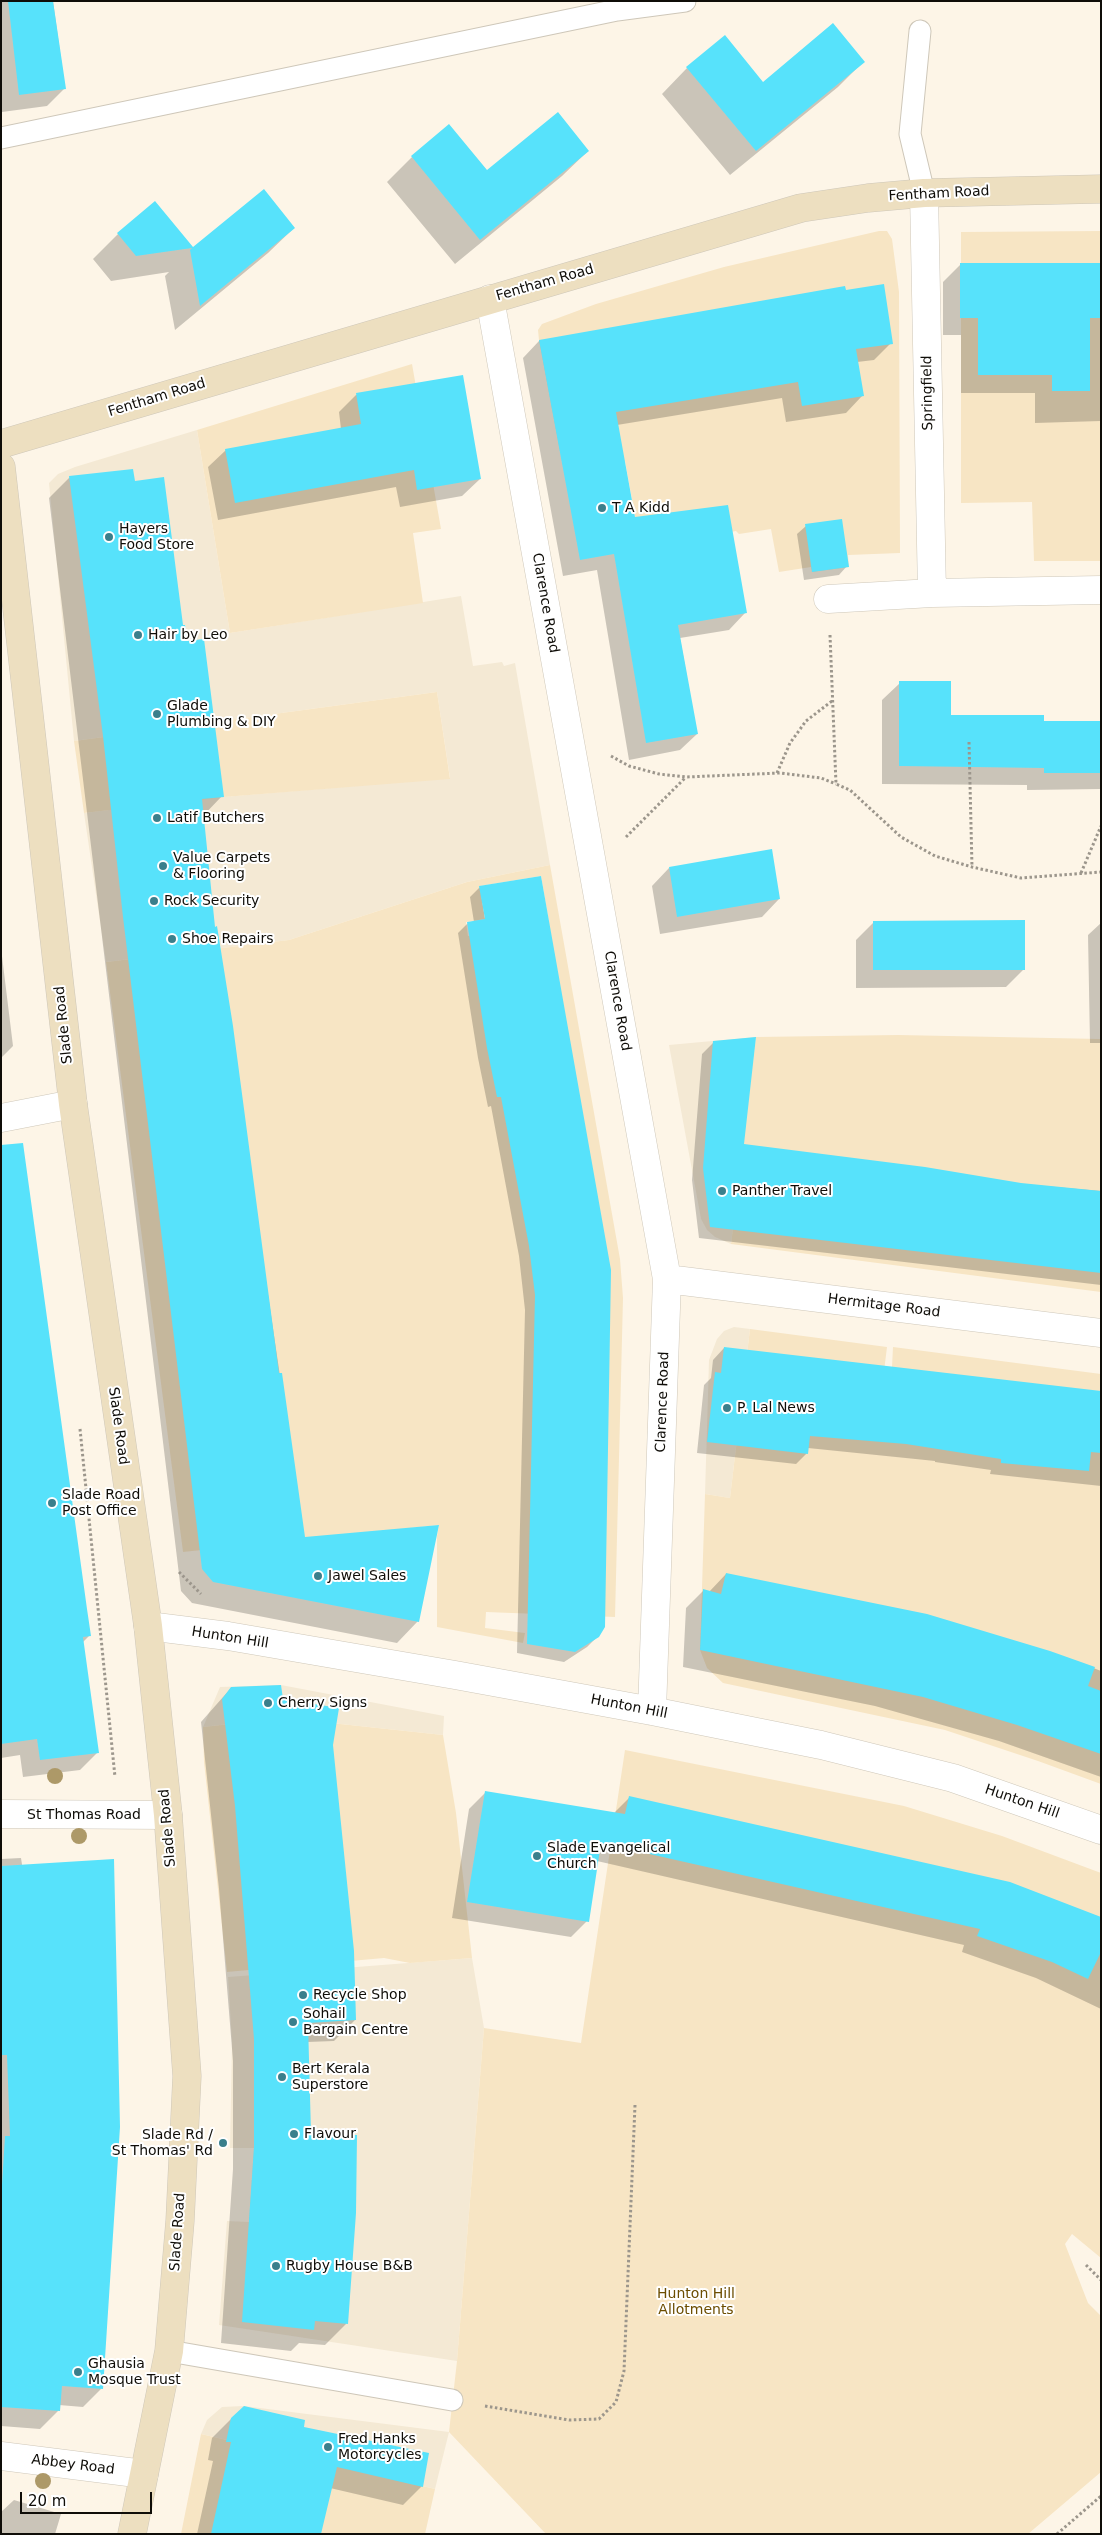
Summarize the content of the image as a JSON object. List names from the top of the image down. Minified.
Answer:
{"streets":{"street":["Fentham Road","Springfield","Clarence Road","Slade Road","Hermitage Road","Hunton Hill","St Thomas Road","Abbey Road"]},"crossings":[["Fentham Road","Springfield"],["Fentham Road","Clarence Road"],["Clarence Road","Hermitage Road"],["Clarence Road","Hunton Hill"],["Slade Road","Hunton Hill"],["Slade Road","St Thomas Road"],["Slade Road","Abbey Road"]],"parks":["Hunton Hill Allotments"],"places":["T A Kidd","Hayers Food Store","Hair by Leo","Glade Plumbing & DIY","Latif Butchers","Value Carpets & Flooring","Rock Security","Shoe Repairs","Panther Travel","P. Lal News","Slade Road Post Office","Jawel Sales","Cherry Signs","Slade Evangelical Church","Recycle Shop","Sohail Bargain Centre","Bert Kerala Superstore","Flavour","Slade Rd / St Thomas' Rd","Rugby House B&B","Ghausia Mosque Trust","Fred Hanks Motorcycles"],"scale_bar":"20 m"}
